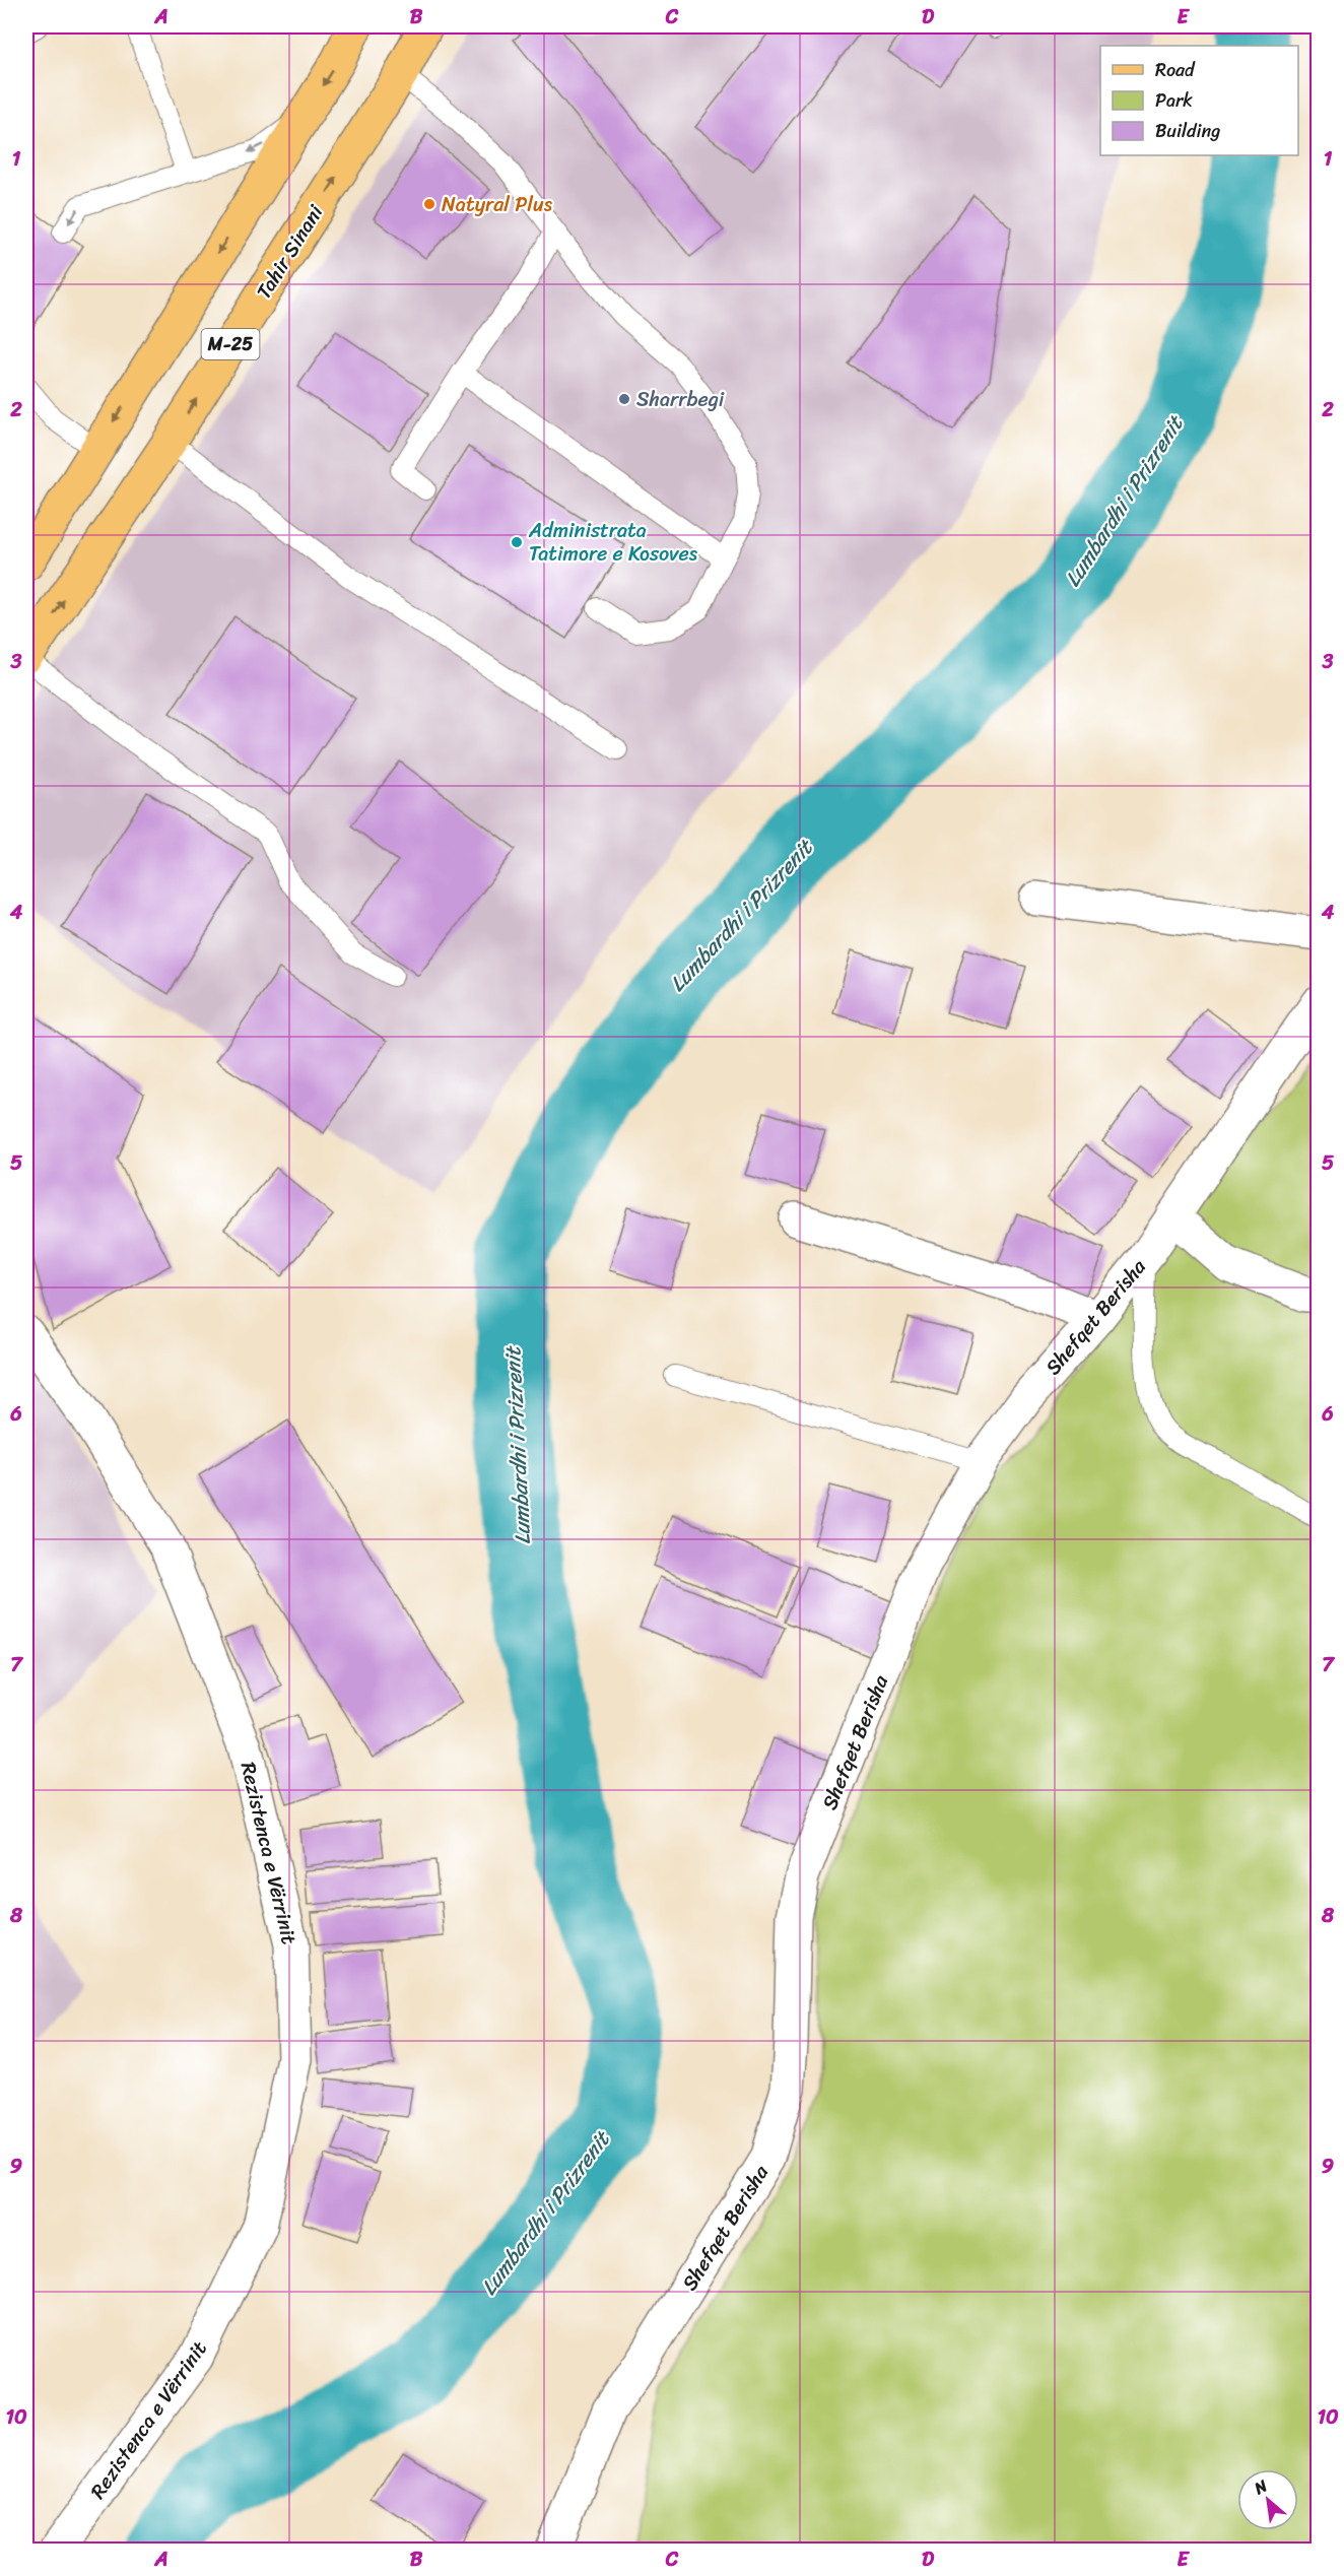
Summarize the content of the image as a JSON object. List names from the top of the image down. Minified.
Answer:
{"streets":{"main road":["Tahir Sinani","M-25"],"street":["Shefqet Berisha","Rezistenca e Vërrinit"]},"water":["Lumbardhi i Prizrenit"],"places":["Natyral Plus","Sharrbegi","Administrata Tatimore e Kosoves"],"legend":["Road","Park","Building"],"north":"top left","grid":{"columns":["A","B","C","D","E"],"rows":["1","2","3","4","5","6","7","8","9","10"]}}
